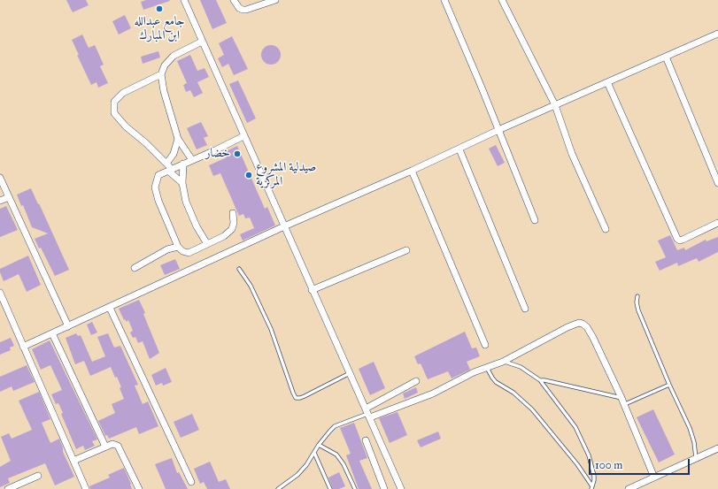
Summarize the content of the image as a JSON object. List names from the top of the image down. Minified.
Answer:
{"places":["جامع عبدالله ابن المبارك","خضار","صيدلية المشروع المركزية"],"scale_bar":"100 m"}
